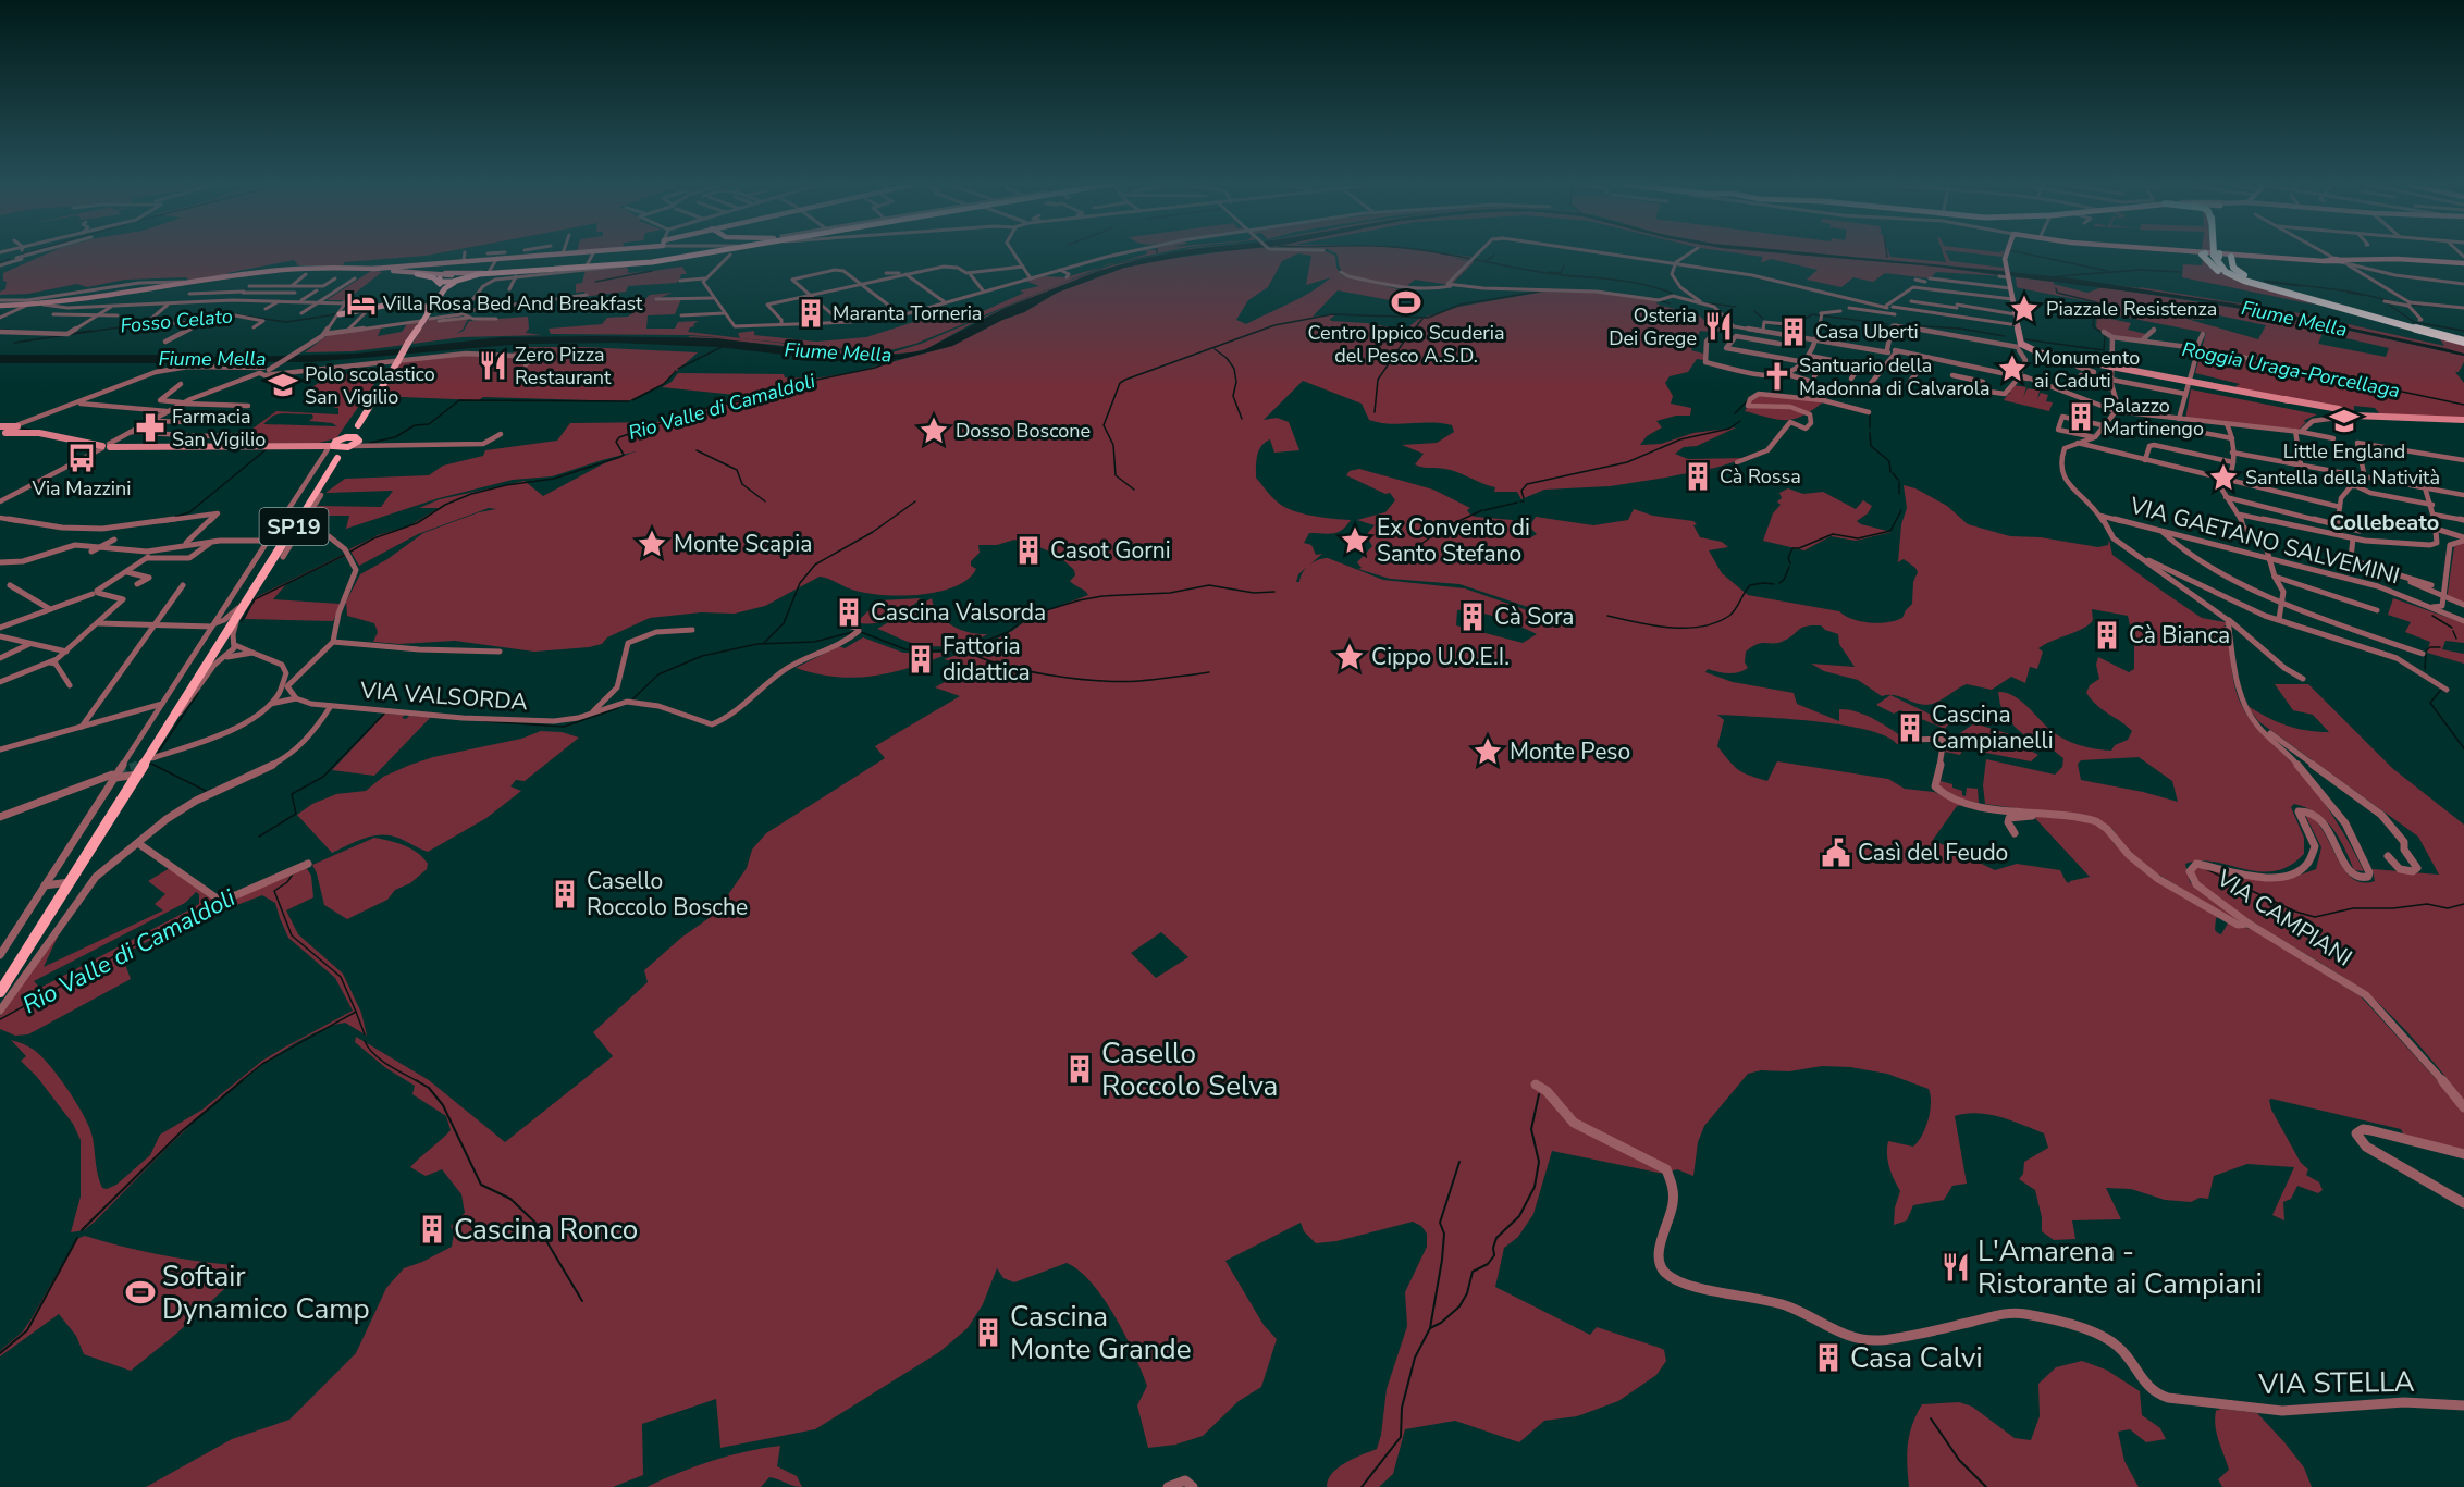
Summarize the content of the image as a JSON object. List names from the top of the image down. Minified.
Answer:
{"streets":{"main road":["SP19"],"street":["VIA GAETANO SALVEMINI","VIA VALSORDA","VIA CAMPIANI","VIA STELLA"]},"districts":["Collebeato"],"water":["Fiume Mella","Fosso Celato","Roggia Uraga-Porcellaga","Rio Valle di Camaldoli"],"places":{"sports":["Centro Ippico Scuderia del Pesco A.S.D.","Softair Dynamico Camp"],"hotel":["Villa Rosa Bed And Breakfast"],"place":["Piazzale Resistenza","Monumento ai Caduti","Dosso Boscone","Santella della Natività","Ex Convento di Santo Stefano","Monte Scapia","Cippo U.O.E.I.","Monte Peso"],"building":["Maranta Torneria","Casa Uberti","Palazzo Martinengo","Cà Rossa","Casot Gorni","Cascina Valsorda","Cà Sora","Cà Bianca","Fattoria didattica","Cascina Campianelli","Casello Roccolo Bosche","Casello Roccolo Selva","Cascina Ronco","Cascina Monte Grande","Casa Calvi"],"restaurant":["Osteria Dei Grege","Zero Pizza Restaurant","L'Amarena - Ristorante ai Campiani"],"church":["Santuario della Madonna di Calvarola"],"school or university":["Polo scolastico San Vigilio","Little England"],"pharmacy":["Farmacia San Vigilio"],"bus stop":["Via Mazzini"],"public building":["Casì del Feudo"]}}
